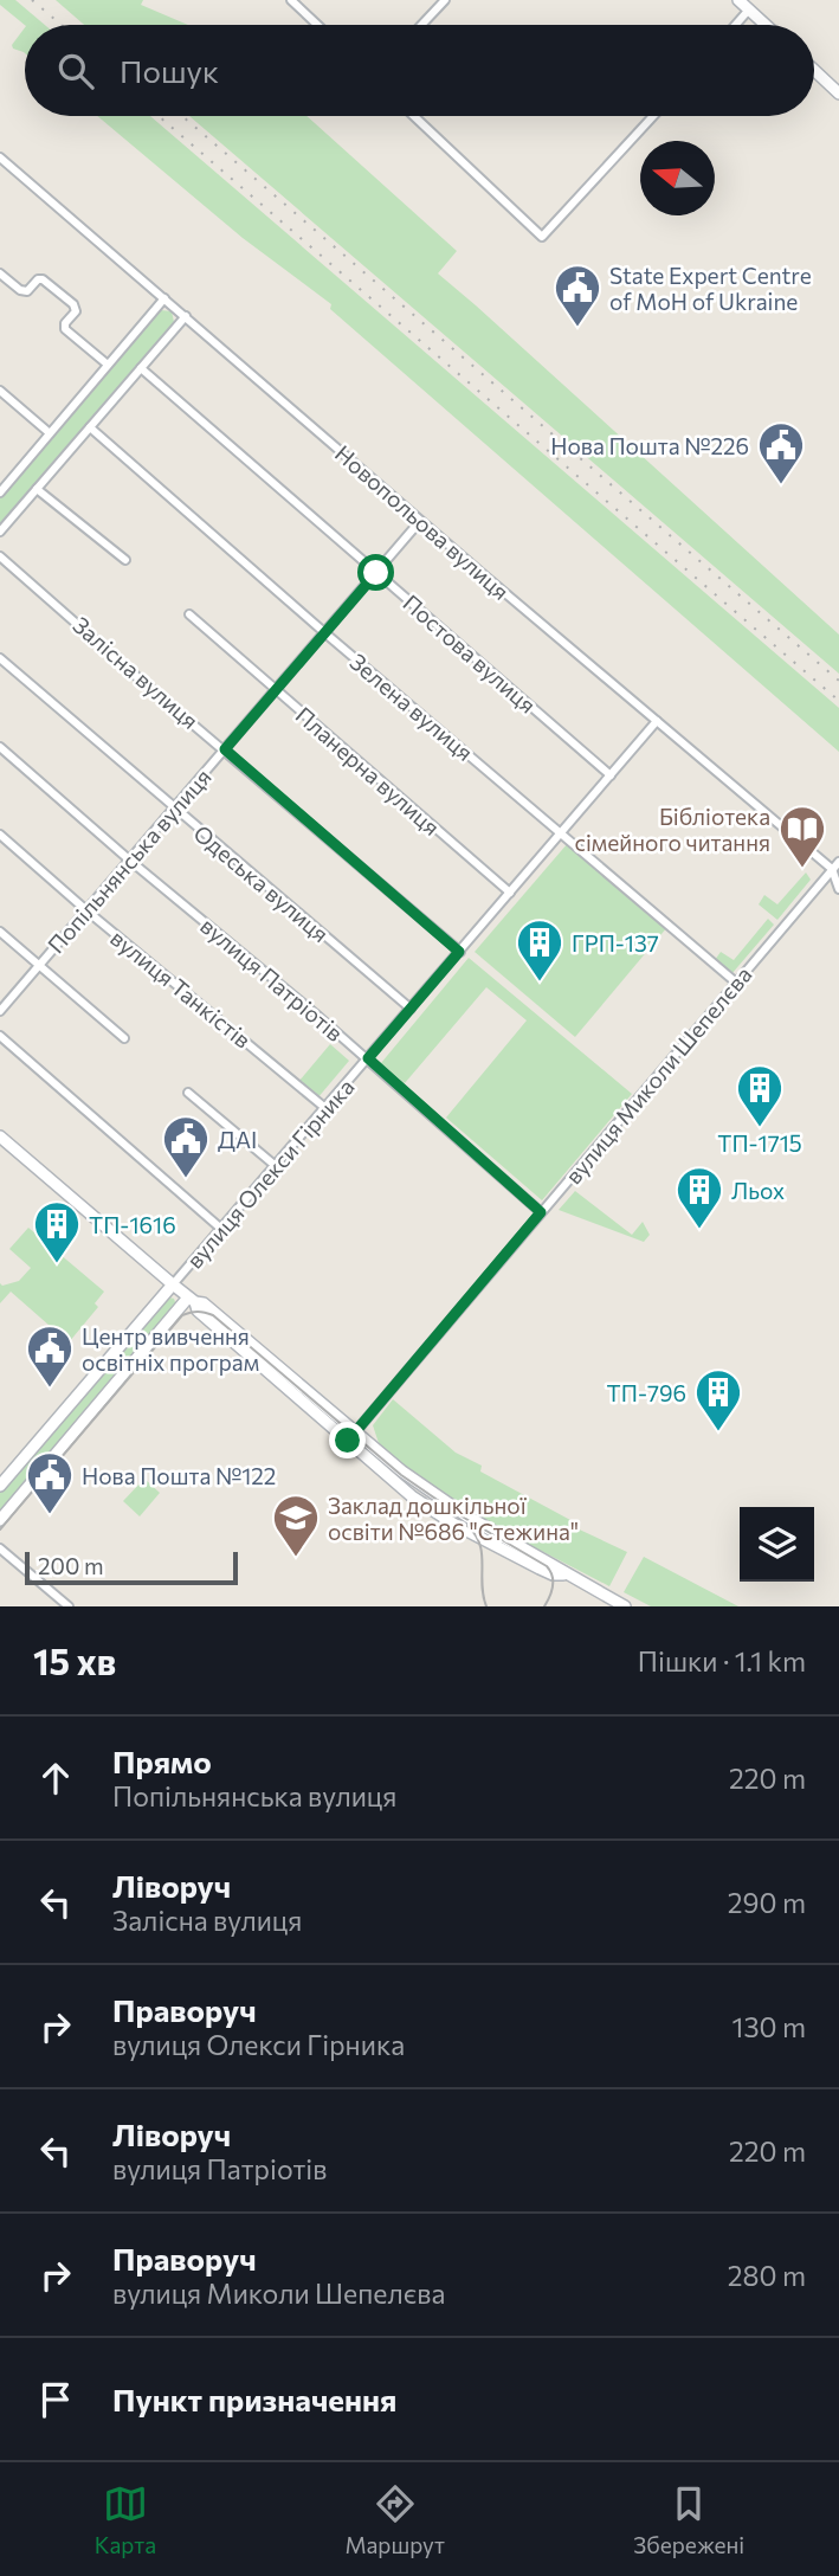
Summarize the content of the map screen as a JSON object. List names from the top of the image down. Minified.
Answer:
{"streets":{"street":["Новопольова вулиця","Постова вулиця","Залісна вулиця","Зелена вулиця","Планерна вулиця","Попільнянська вулиця","Одеська вулиця","вулиця Патріотів","вулиця Танкістів","вулиця Миколи Шепелєва","вулиця Олекси Гірника"]},"crossings":[["Новопольова вулиця","Попільнянська вулиця"],["Новопольова вулиця","вулиця Миколи Шепелєва"],["Новопольова вулиця","вулиця Олекси Гірника"],["Постова вулиця","Попільнянська вулиця"],["Постова вулиця","вулиця Олекси Гірника"],["Залісна вулиця","Попільнянська вулиця"],["Залісна вулиця","вулиця Олекси Гірника"],["Зелена вулиця","Попільнянська вулиця"],["Зелена вулиця","вулиця Миколи Шепелєва"],["Зелена вулиця","вулиця Олекси Гірника"],["Планерна вулиця","Попільнянська вулиця"],["Планерна вулиця","вулиця Олекси Гірника"],["Попільнянська вулиця","Одеська вулиця"],["Попільнянська вулиця","вулиця Патріотів"],["Попільнянська вулиця","вулиця Танкістів"],["Одеська вулиця","вулиця Олекси Гірника"],["вулиця Патріотів","вулиця Миколи Шепелєва"],["вулиця Патріотів","вулиця Олекси Гірника"],["вулиця Танкістів","вулиця Олекси Гірника"]],"places":{"public building":["State Expert Centre of MoH of Ukraine","Нова Пошта №226","ДАІ","Центр вивчення освітніх програм","Нова Пошта №122"],"library":["Бібліотека сімейного читання"],"building":["ГРП-137","ТП-1715","Льох","ТП-1616","ТП-796"],"school or university":["Заклад дошкільної освіти №686 \"Стежина\""]},"scale_bar":"200 m","north":"left","page":{"search":"Пошук","scale":"200 m","heading":["15 хв","Пішки · 1.1 km"],"list":[["Прямо","Попільнянська вулиця","220 m"],["Ліворуч","Залісна вулиця","290 m"],["Праворуч","вулиця Олекси Гірника","130 m"],["Ліворуч","вулиця Патріотів","220 m"],["Праворуч","вулиця Миколи Шепелєва","280 m"],"Пункт призначення"],"nav":["Карта","Маршрут","Збережені"]}}
